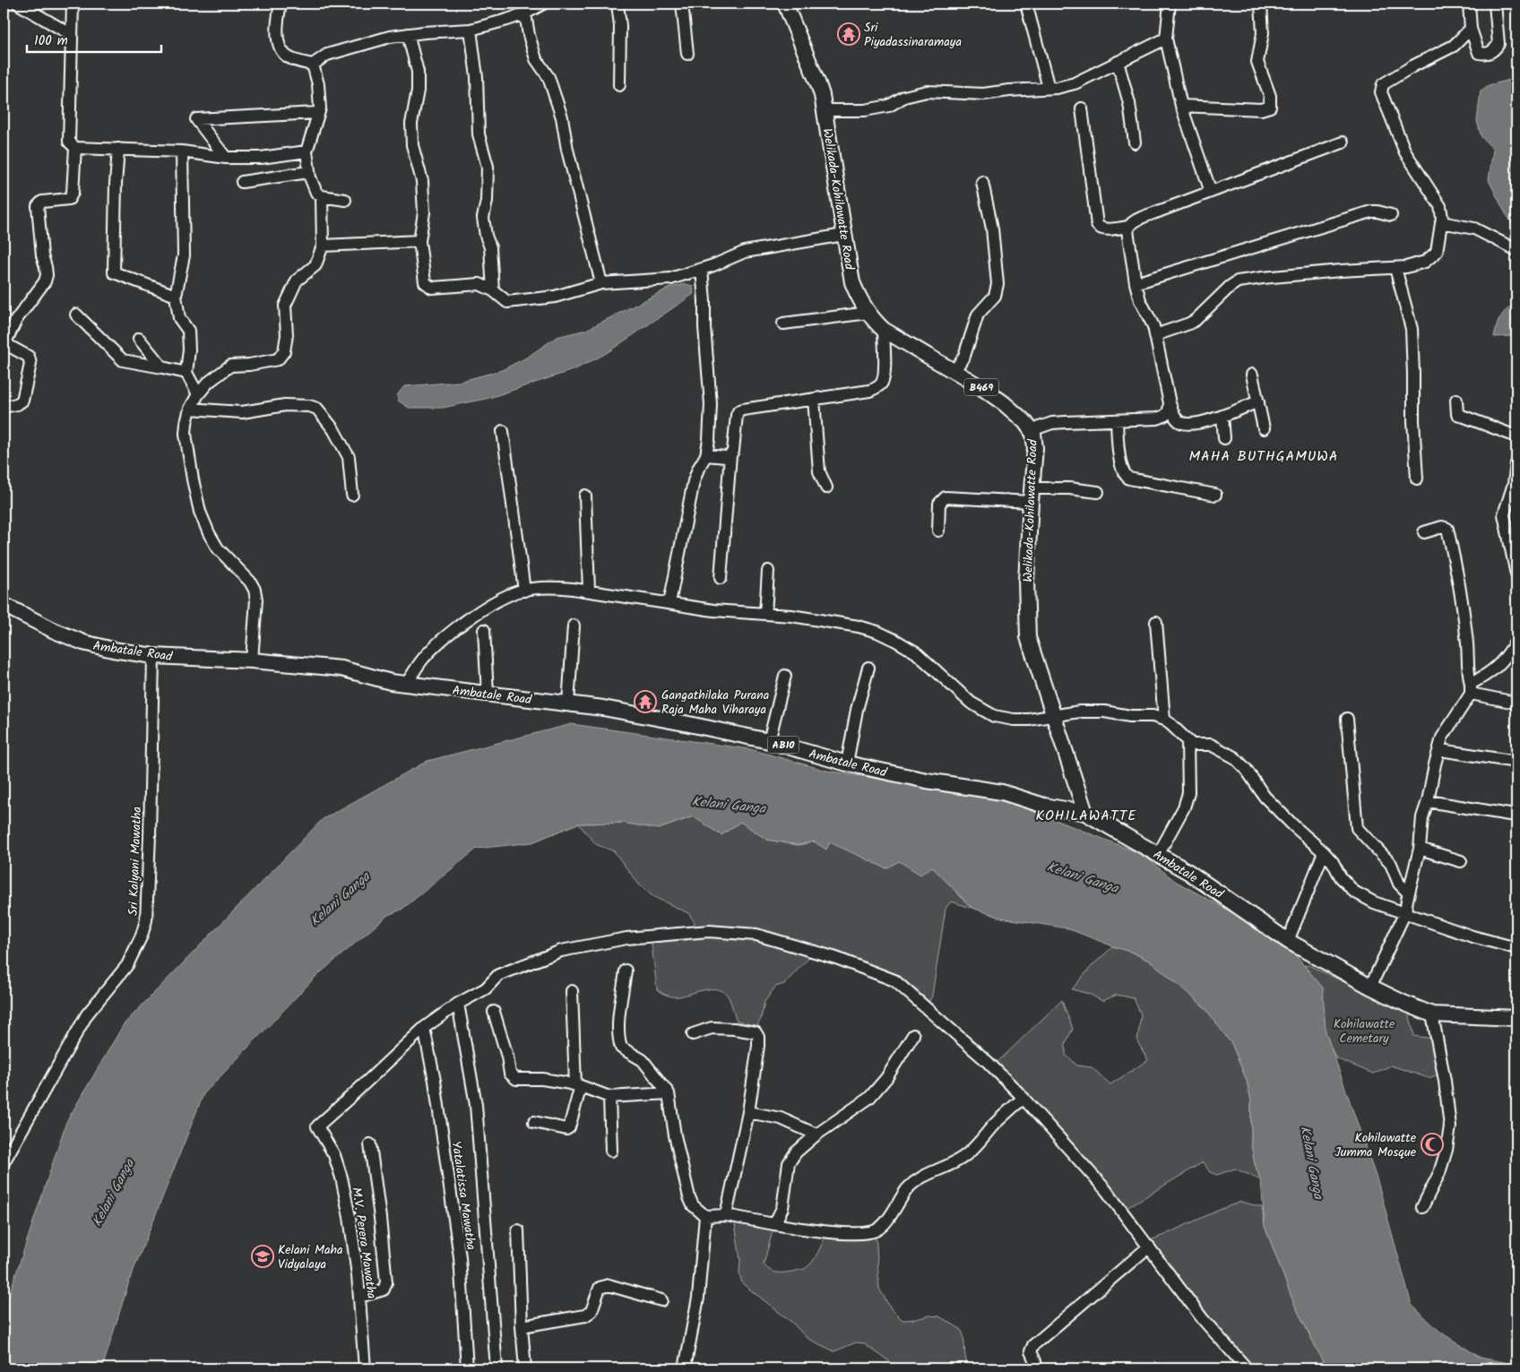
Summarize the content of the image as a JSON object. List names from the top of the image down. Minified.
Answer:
{"streets":{"main road":["Welikada-Kohilawatte Road","B469","Ambatale Road","AB10"],"street":["Sri Kalyani Mawatha","Yatalatissa Mawatha","M.V. Perera Mawatha"]},"crossings":[["Welikada-Kohilawatte Road","Ambatale Road"],["Ambatale Road","Sri Kalyani Mawatha"],["Yatalatissa Mawatha","M.V. Perera Mawatha"]],"districts":["MAHA BUTHGAMUWA","KOHILAWATTE"],"water":["Kelani Ganga"],"parks":["Kohilawatte Cemetary"],"places":{"temple":["Sri Piyadassinaramaya","Gangathilaka Purana Raja Maha Viharaya"],"mosque":["Kohilawatte Jumma Mosque"],"school or university":["Kelani Maha Vidyalaya"]},"scale_bar":"100 m"}
